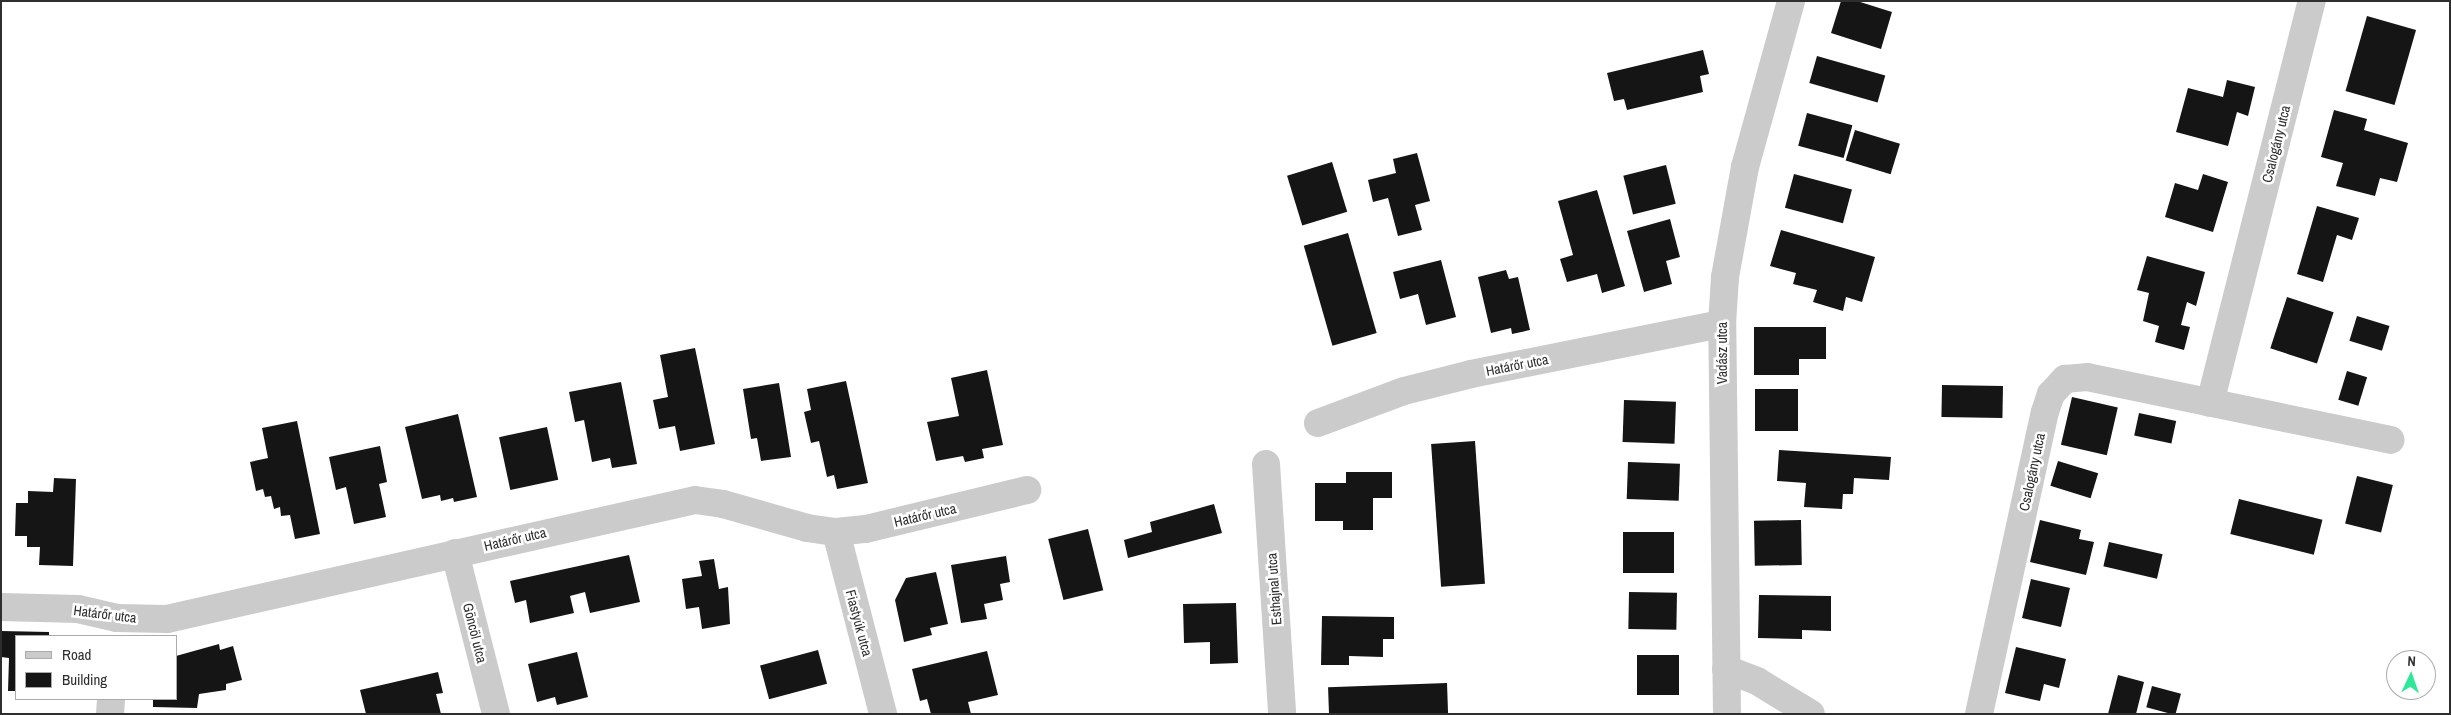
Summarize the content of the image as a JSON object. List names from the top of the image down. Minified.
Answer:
{"streets":{"street":["Csalogány utca","Vadász utca","Határőr utca","Esthajnal utca","Fiastyúk utca","Göncöl utca"]},"crossings":[["Vadász utca","Határőr utca"],["Határőr utca","Fiastyúk utca"],["Határőr utca","Göncöl utca"]],"legend":["Road","Building"],"north":"top"}
